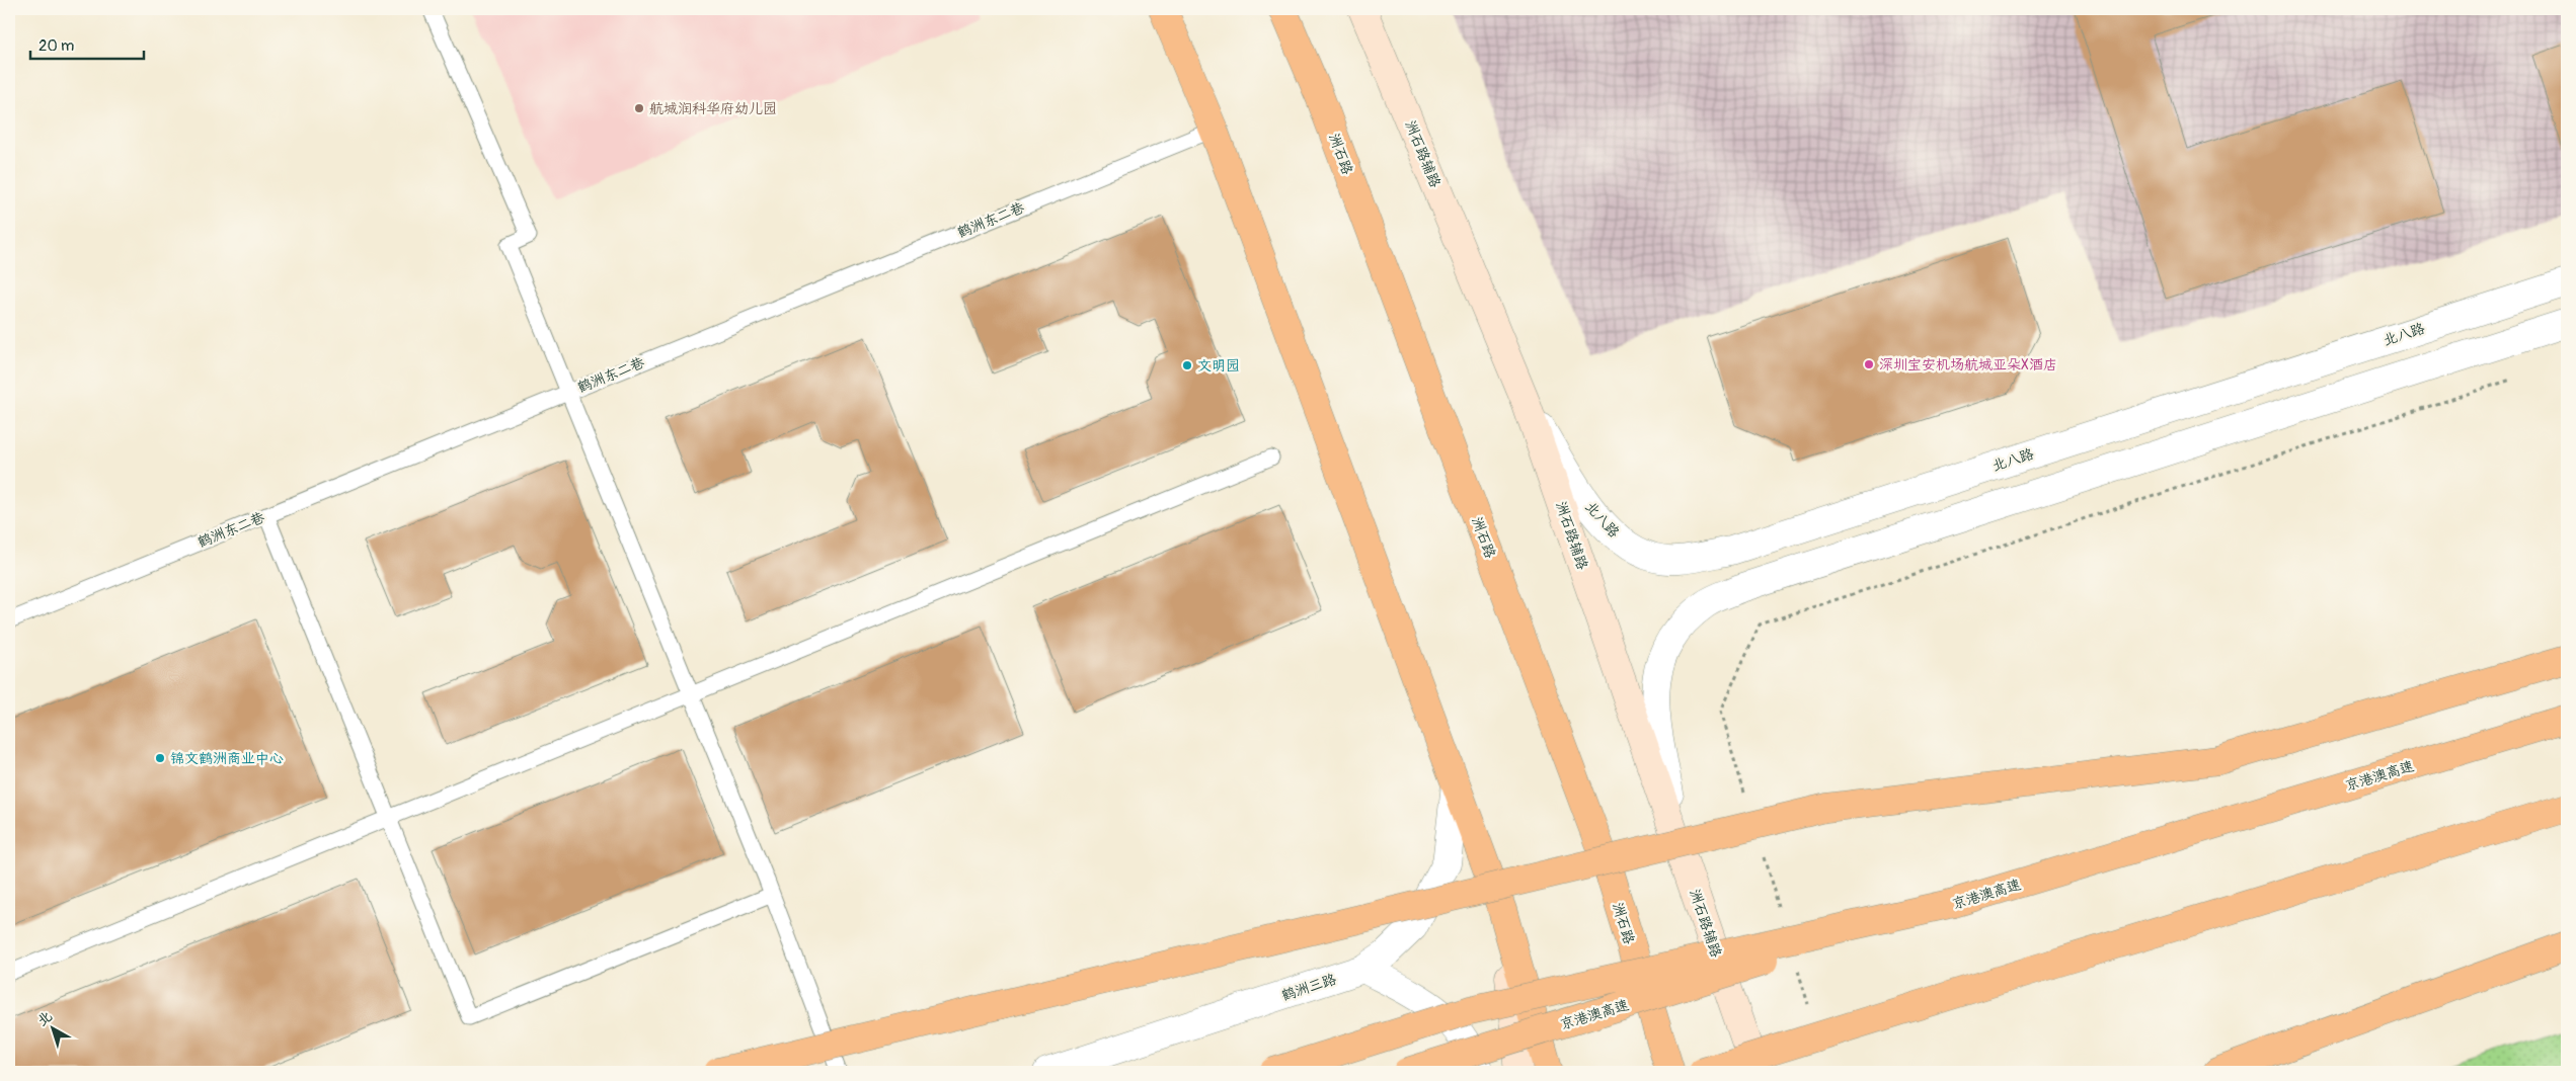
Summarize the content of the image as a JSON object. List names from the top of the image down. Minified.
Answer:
{"streets":{"main road":["洲石路","洲石路辅路","京港澳高速"],"street":["北八路","鹤洲三路"],"lane":["鹤洲东二巷"]},"crossings":[["洲石路辅路","北八路"]],"places":["航城润科华府幼儿园","深圳宝安机场航城亚朵X酒店","文明园","锦文鹤洲商业中心"],"scale_bar":"20 m","north":"top left"}
